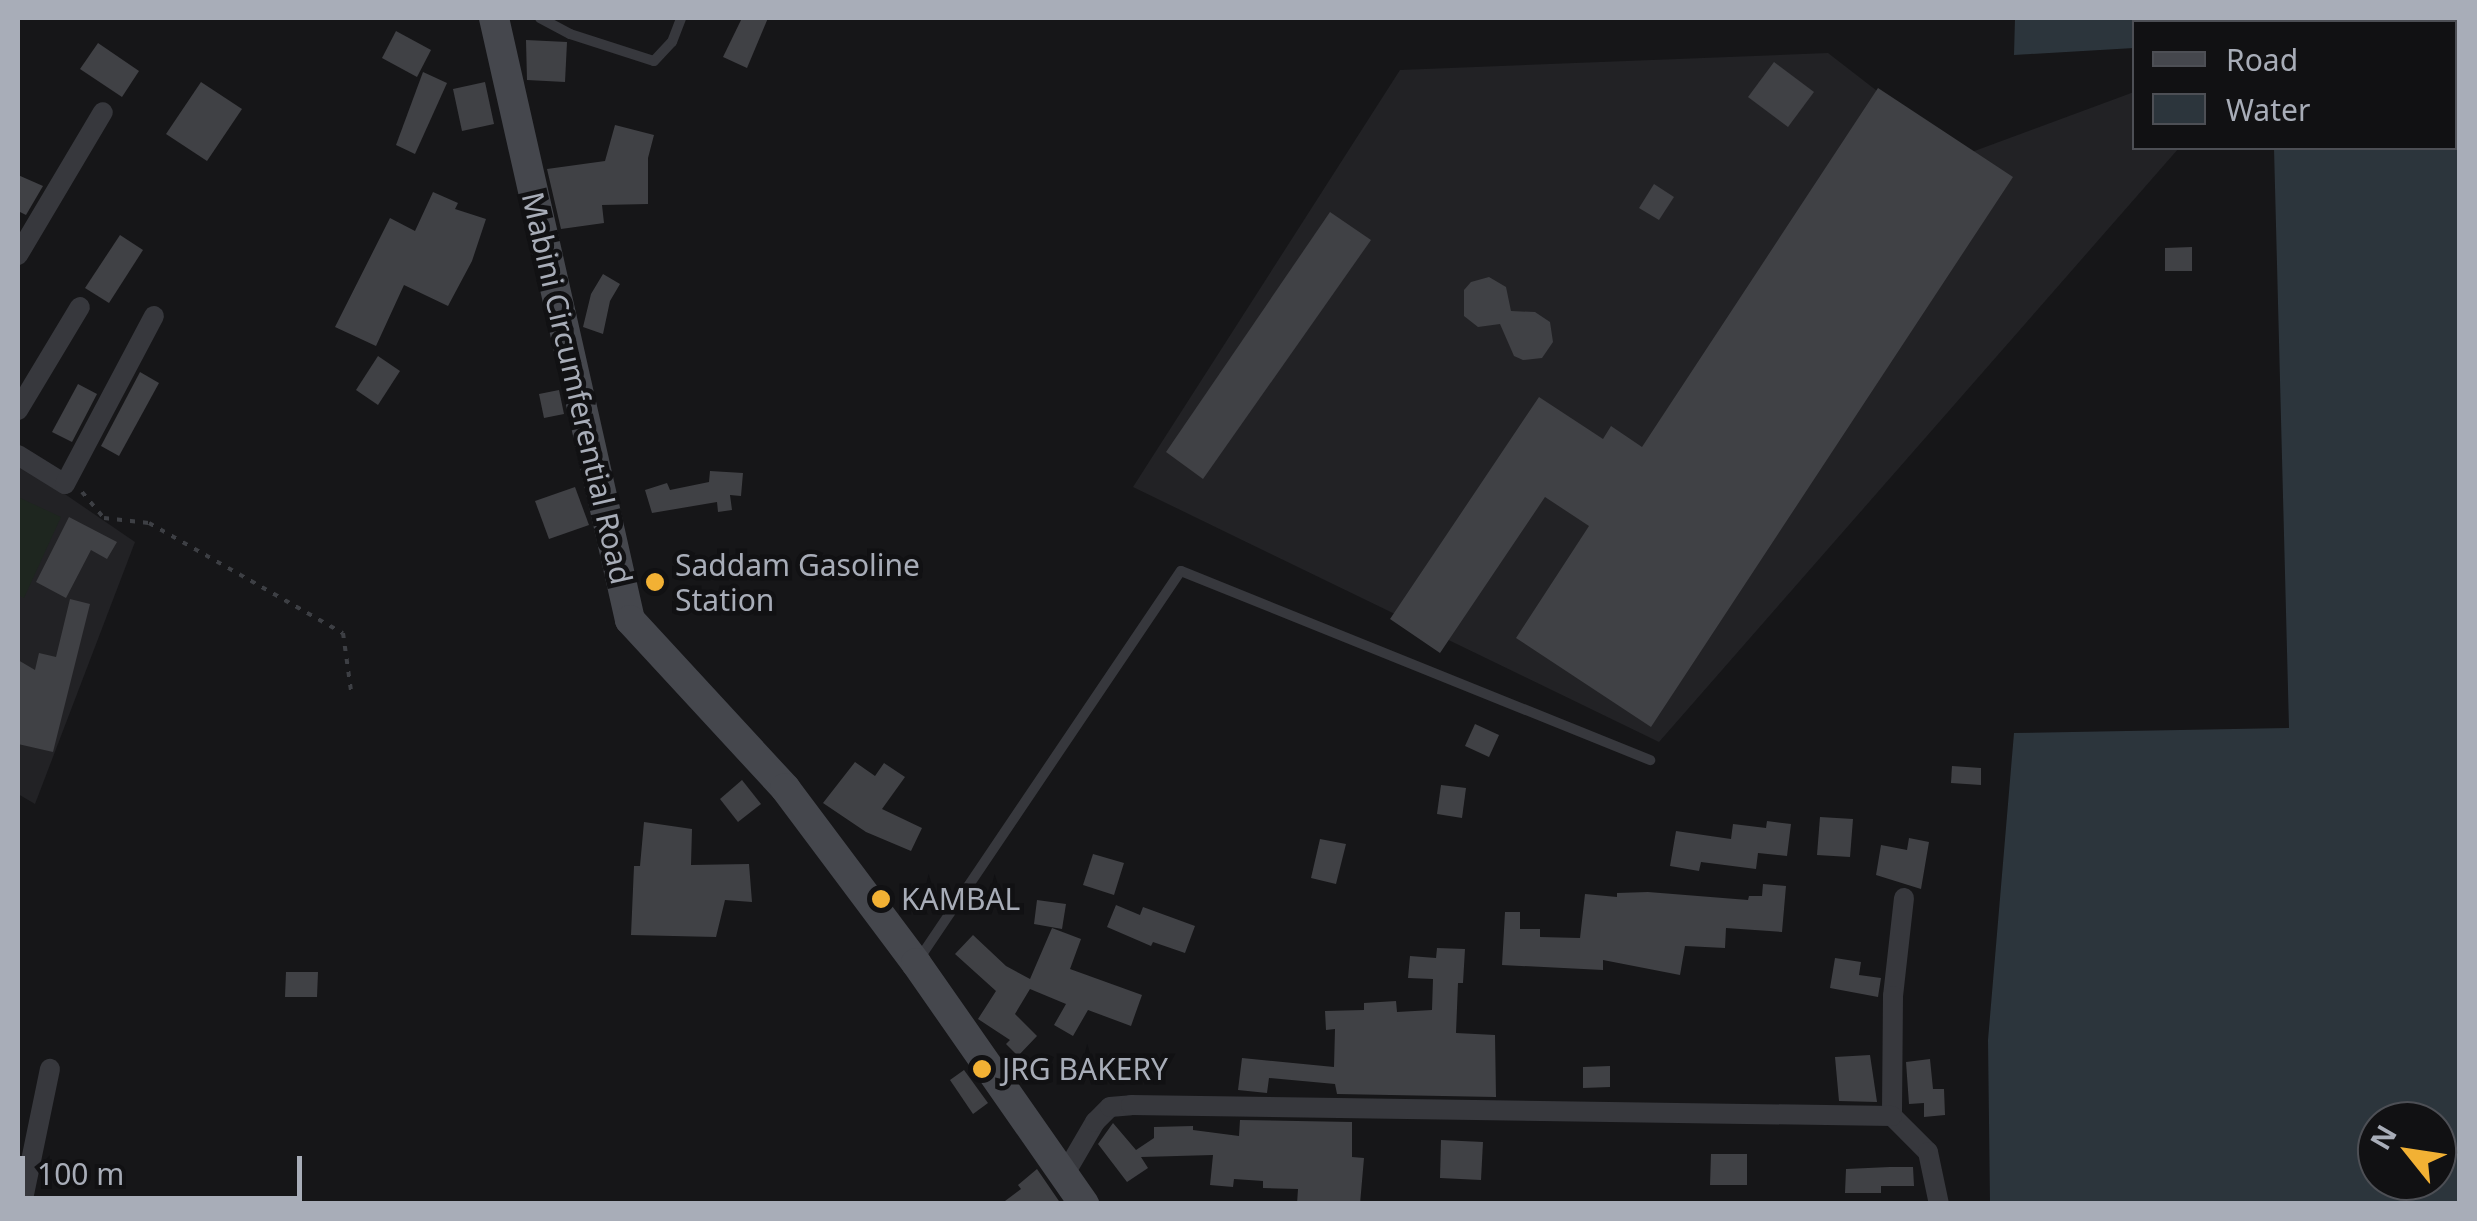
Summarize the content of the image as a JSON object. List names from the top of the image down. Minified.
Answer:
{"streets":{"main road":["Mabini Circumferential Road"]},"places":["Saddam Gasoline Station","KAMBAL","JRG BAKERY"],"legend":["Road","Water"],"scale_bar":"100 m","north":"top left"}
